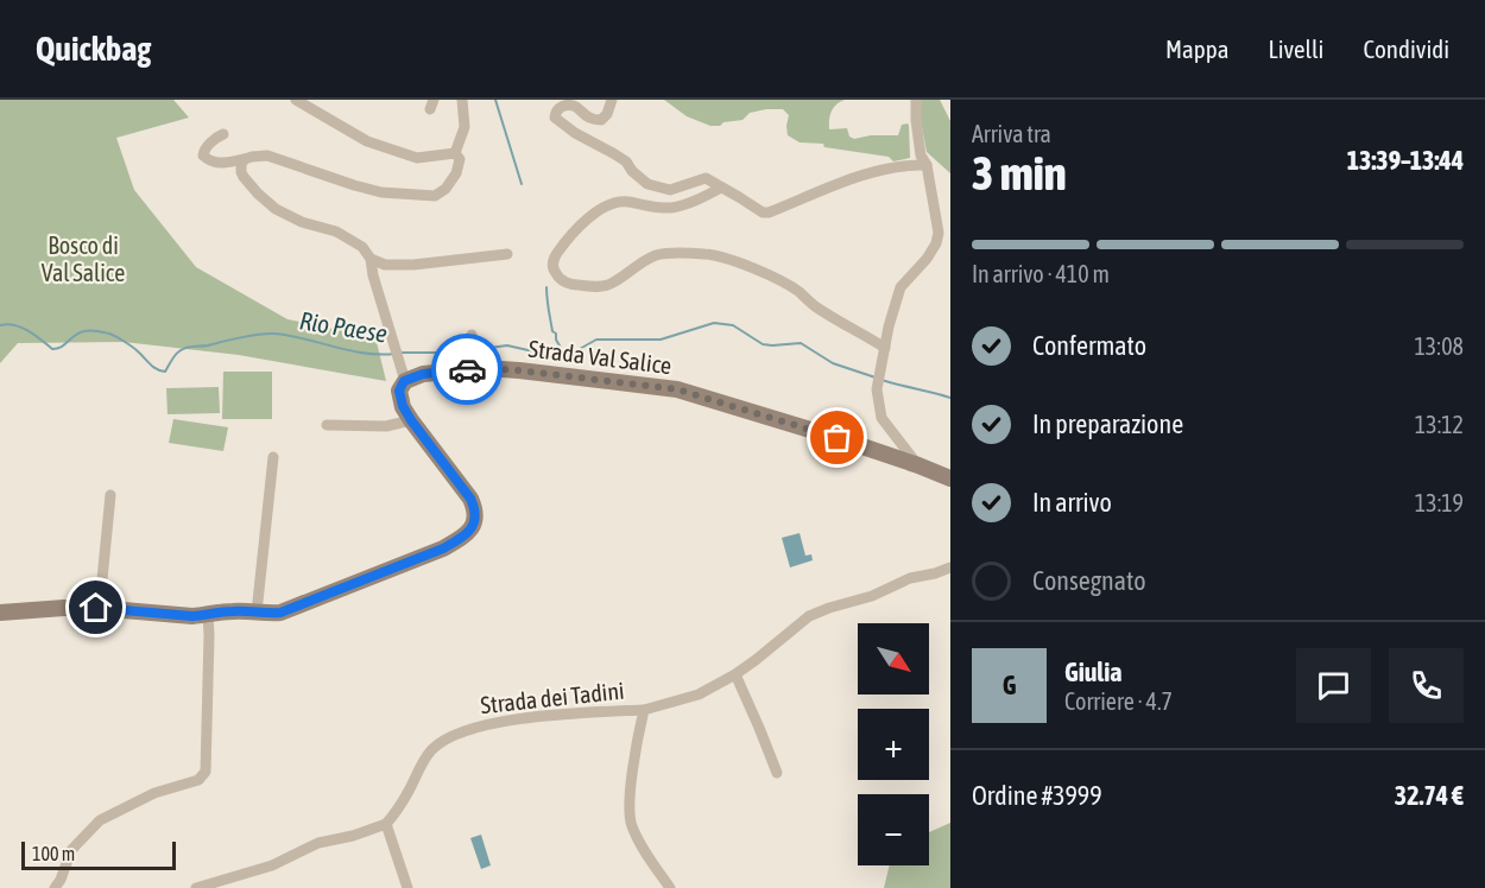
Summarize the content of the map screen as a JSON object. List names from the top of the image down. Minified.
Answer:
{"streets":{"street":["Strada Val Salice","Strada dei Tadini"]},"water":["Rio Paese"],"parks":["Bosco di Val Salice"],"scale_bar":"100 m","north":"bottom right","page":{"header":"Quickbag","nav":["Mappa","Livelli","Condividi"],"heading":["3 min","Arriva tra","13:39–13:44"],"panel":["Giulia","Corriere · 4.7","Ordine #3999","32.74 €"],"bar":"In arrivo · 410 m","list":[["Confermato","13:08"],["In preparazione","13:12"],["In arrivo","13:19"],"Consegnato"],"map_buttons":["+","−"],"round":"G","scale":"100 m"}}
